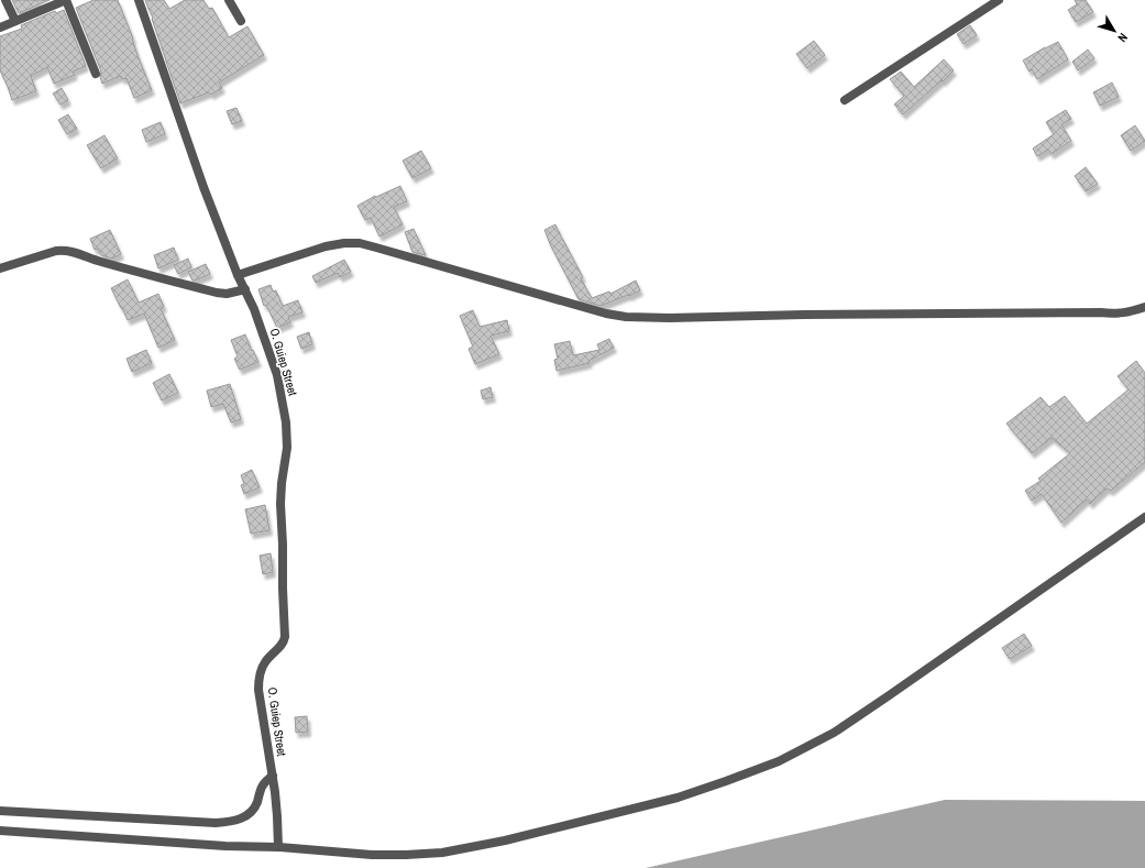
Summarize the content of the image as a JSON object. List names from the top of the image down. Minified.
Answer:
{"streets":{"street":["O. Guiep Street"]},"north":"bottom right"}
